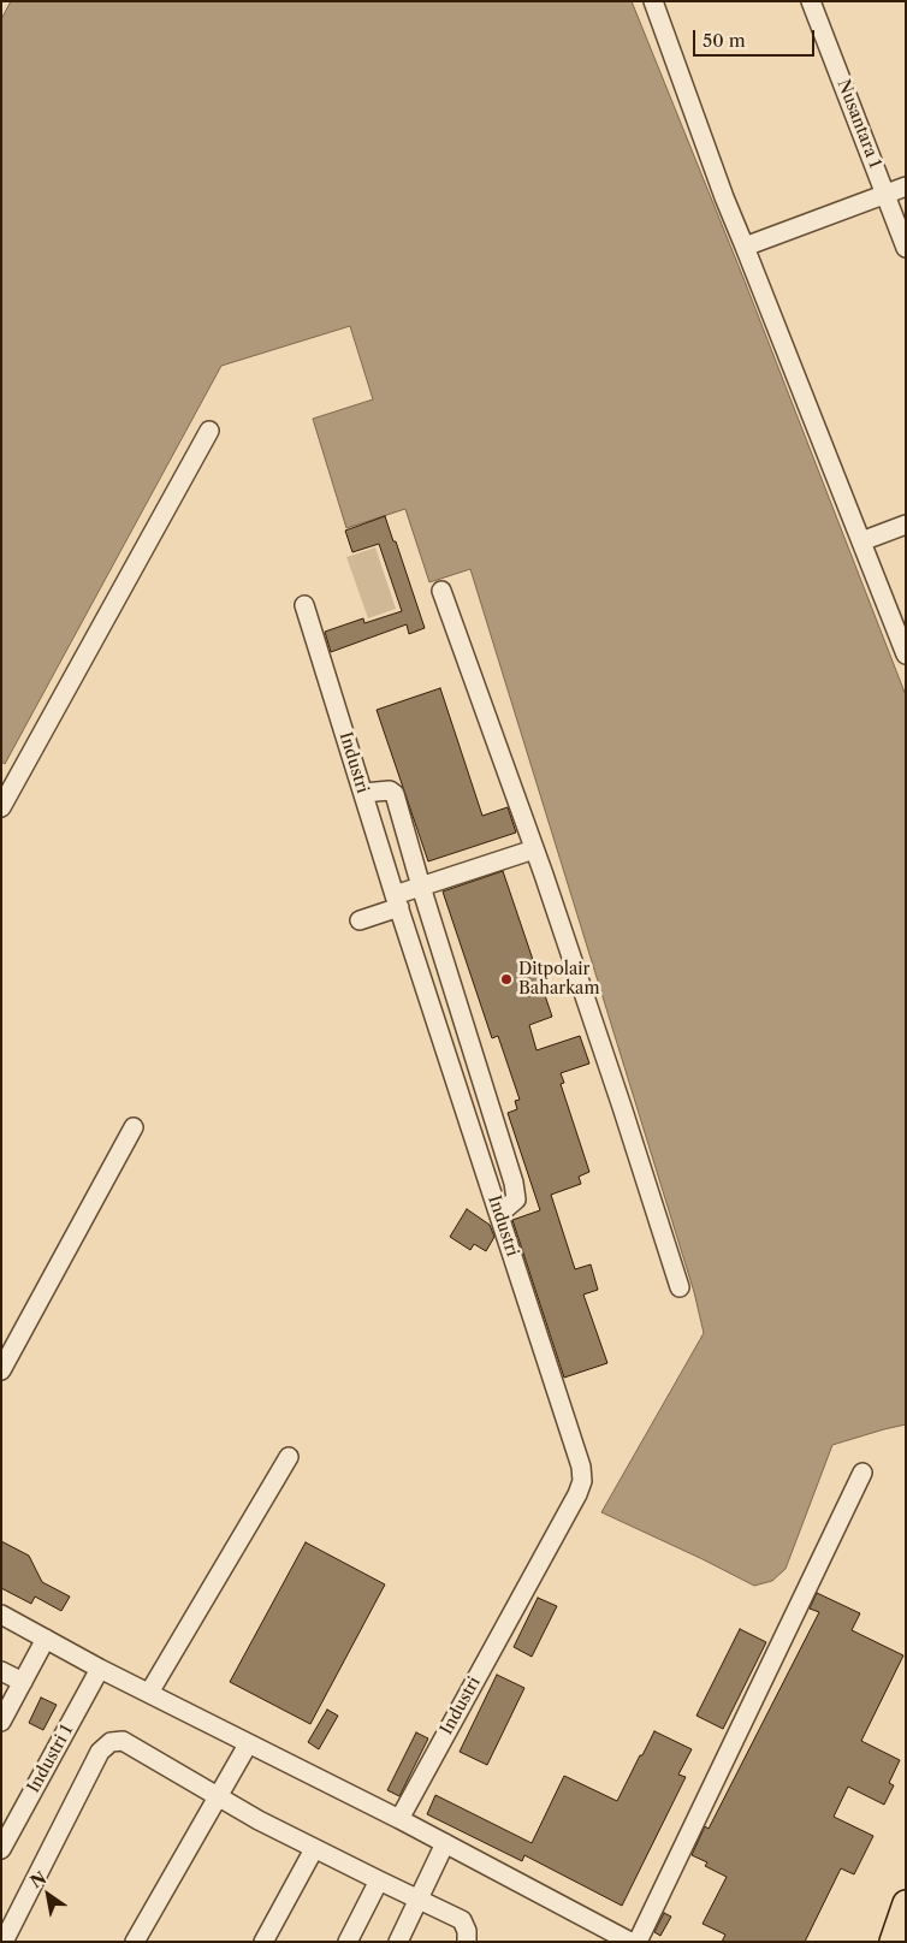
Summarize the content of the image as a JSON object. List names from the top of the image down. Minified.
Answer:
{"streets":{"lane":["Nusantara 1","Industri","Industri 1"]},"places":["Ditpolair Baharkam"],"scale_bar":"50 m","north":"top left"}
